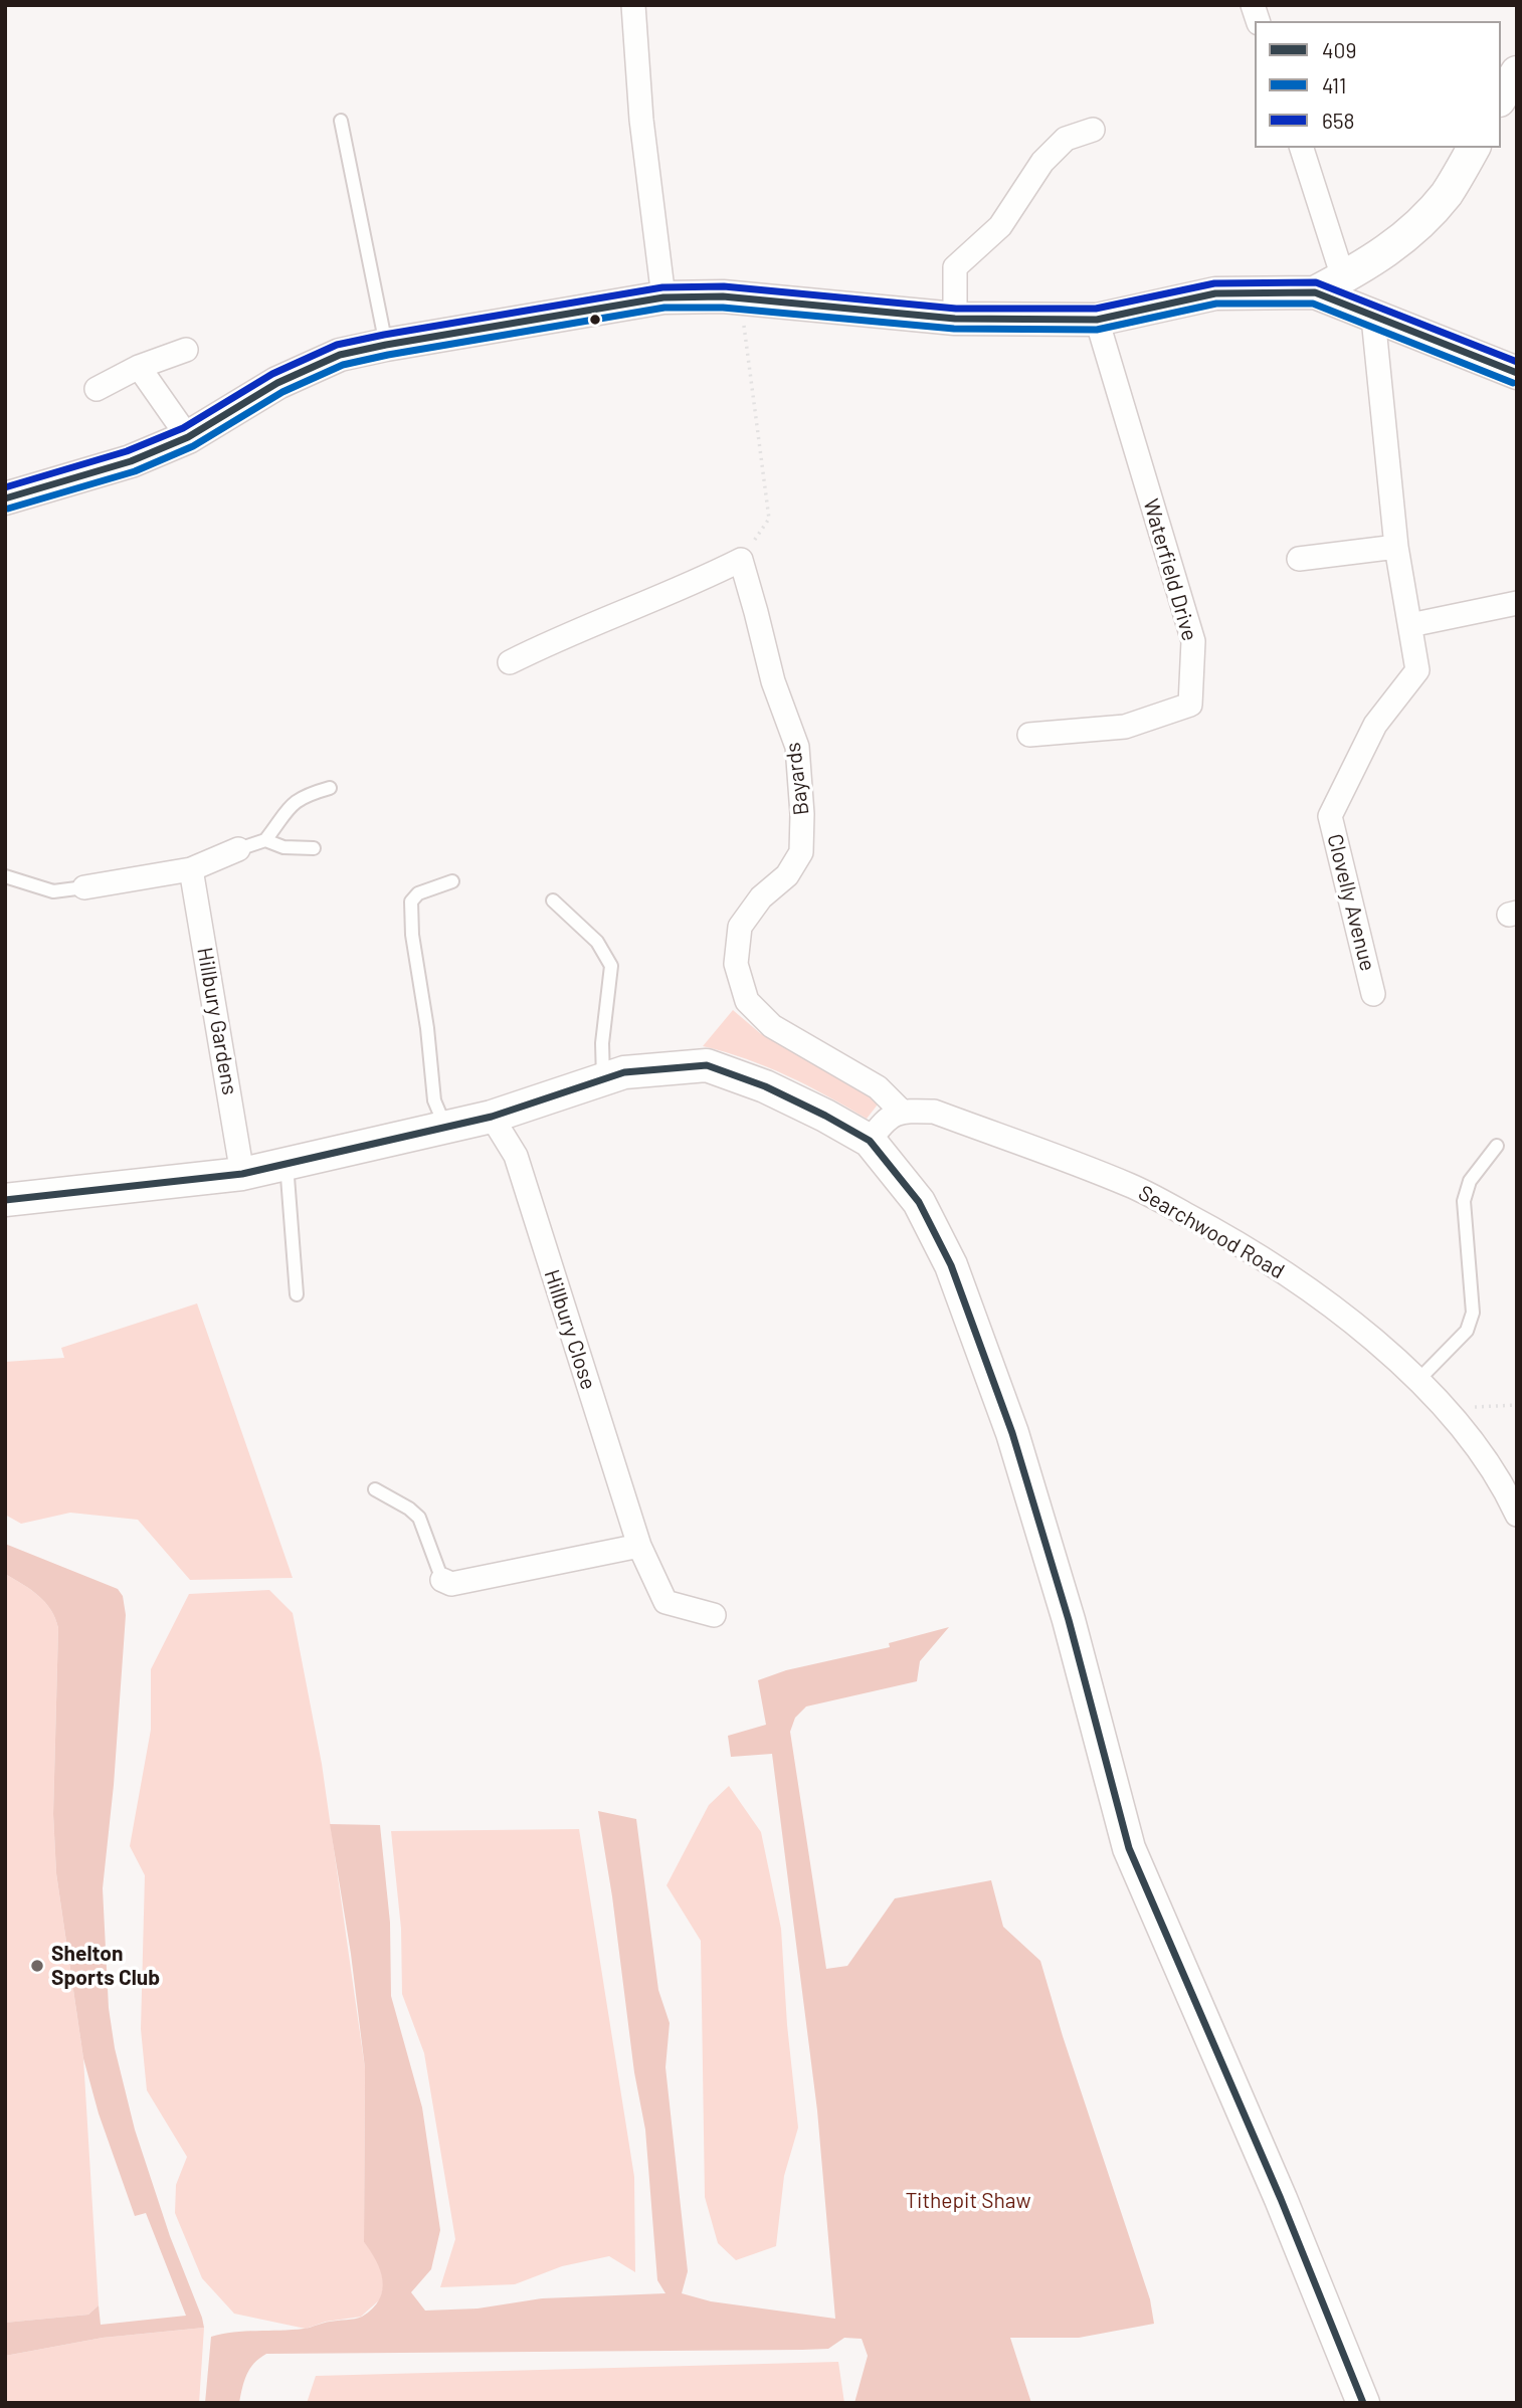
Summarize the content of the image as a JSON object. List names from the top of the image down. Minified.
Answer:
{"streets":{"street":["Waterfield Drive","Bayards","Clovelly Avenue","Hillbury Gardens","Searchwood Road","Hillbury Close"]},"crossings":[["Bayards","Searchwood Road"]],"parks":["Tithepit Shaw"],"places":["Shelton Sports Club"],"lines":["transit line 658","transit line 409","transit line 411"],"legend":["409","411","658"]}
